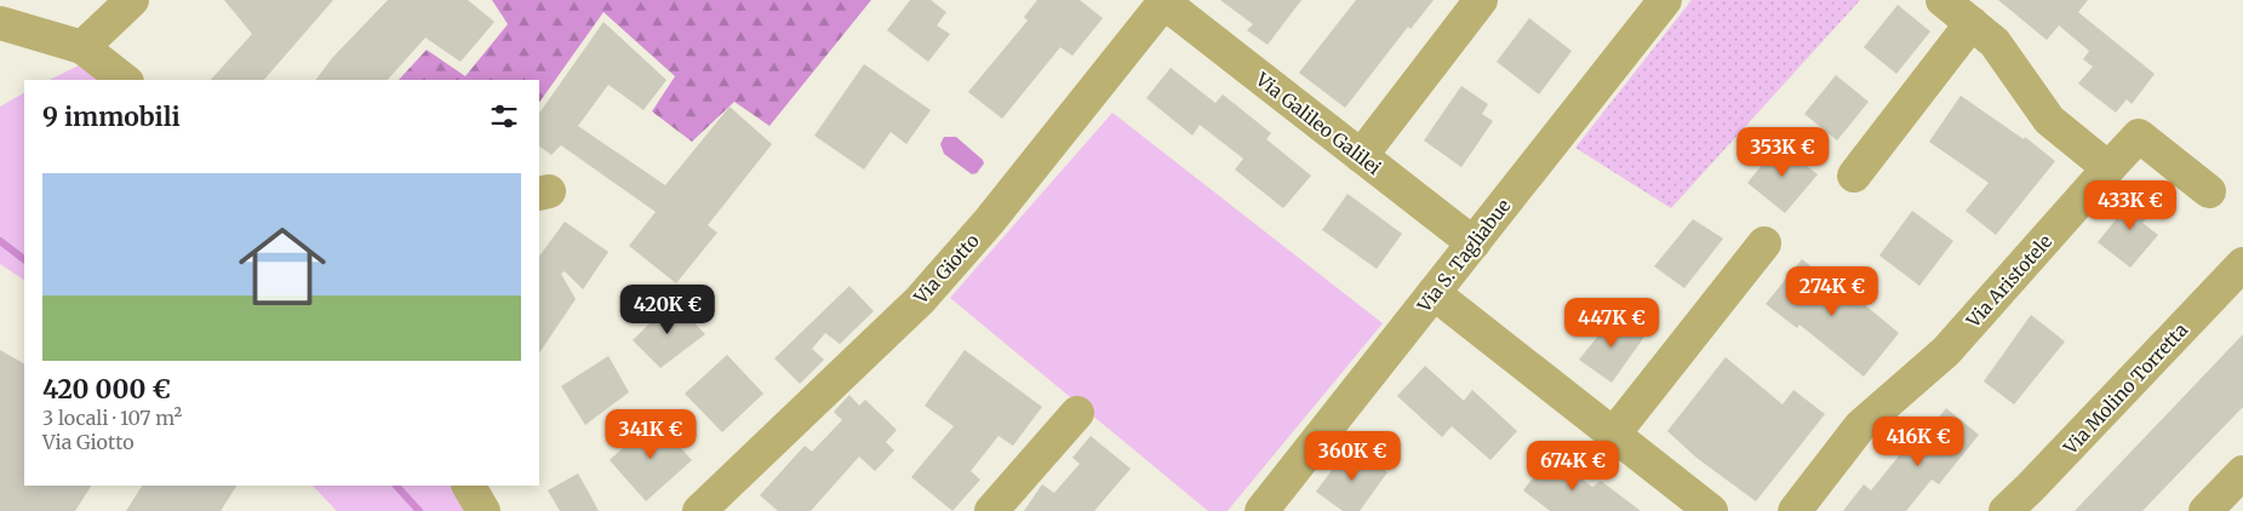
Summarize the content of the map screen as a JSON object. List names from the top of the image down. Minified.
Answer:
{"streets":{"street":["Via Galileo Galilei","Via S. Tagliabue","Via Giotto","Via Aristotele","Via Molino Torretta"]},"crossings":[["Via Galileo Galilei","Via S. Tagliabue"],["Via Galileo Galilei","Via Giotto"]],"page":{"heading":"9 immobili","price":["353K €","433K €","274K €","420K €","447K €","341K €","416K €","360K €","674K €"],"list":[{"name":"420 000 €","note":"3 locali · 107 m² · Via Giotto"}]}}
